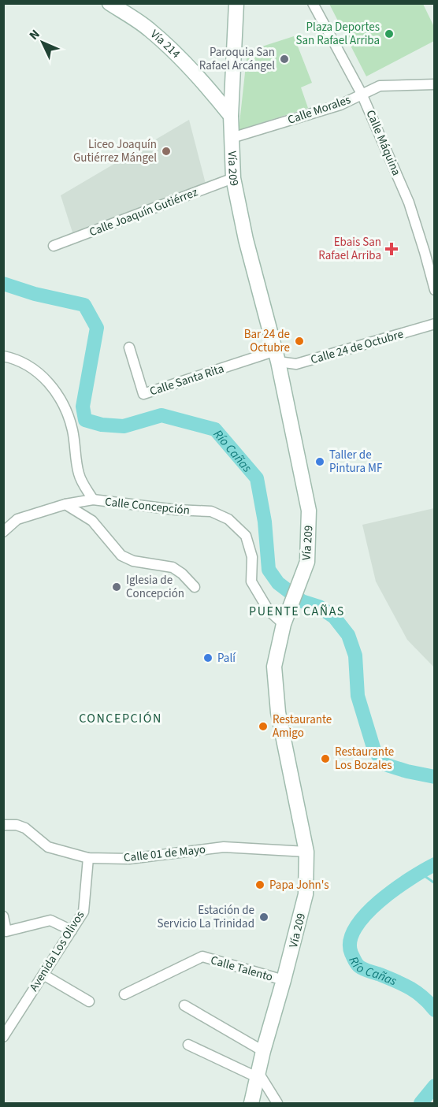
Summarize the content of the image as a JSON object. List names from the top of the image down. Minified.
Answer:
{"streets":{"main road":["Vía 214","Vía 209"],"street":["Calle Morales","Calle Máquina","Calle Joaquín Gutiérrez","Calle 24 de Octubre","Calle Santa Rita","Calle Concepción","Calle 01 de Mayo","Avenida Los Olivos","Calle Talento"]},"crossings":[["Vía 214","Vía 209"],["Calle Morales","Calle Máquina"],["Calle Morales","Vía 209"],["Vía 209","Calle Joaquín Gutiérrez"],["Vía 209","Calle 24 de Octubre"],["Vía 209","Calle Santa Rita"],["Vía 209","Calle Concepción"],["Vía 209","Calle 01 de Mayo"],["Vía 209","Calle Talento"],["Calle 24 de Octubre","Calle Santa Rita"],["Calle 01 de Mayo","Avenida Los Olivos"]],"districts":["PUENTE CAÑAS","CONCEPCIÓN"],"water":["Río Cañas"],"places":{"other":["Plaza Deportes San Rafael Arriba","Paroquia San Rafael Arcángel","Liceo Joaquín Gutiérrez Mángel","Bar 24 de Octubre","Taller de Pintura MF","Iglesia de Concepción","Palí","Restaurante Amigo","Restaurante Los Bozales","Papa John's","Estación de Servicio La Trinidad"],"health":["Ebais San Rafael Arriba"]},"north":"top left"}
